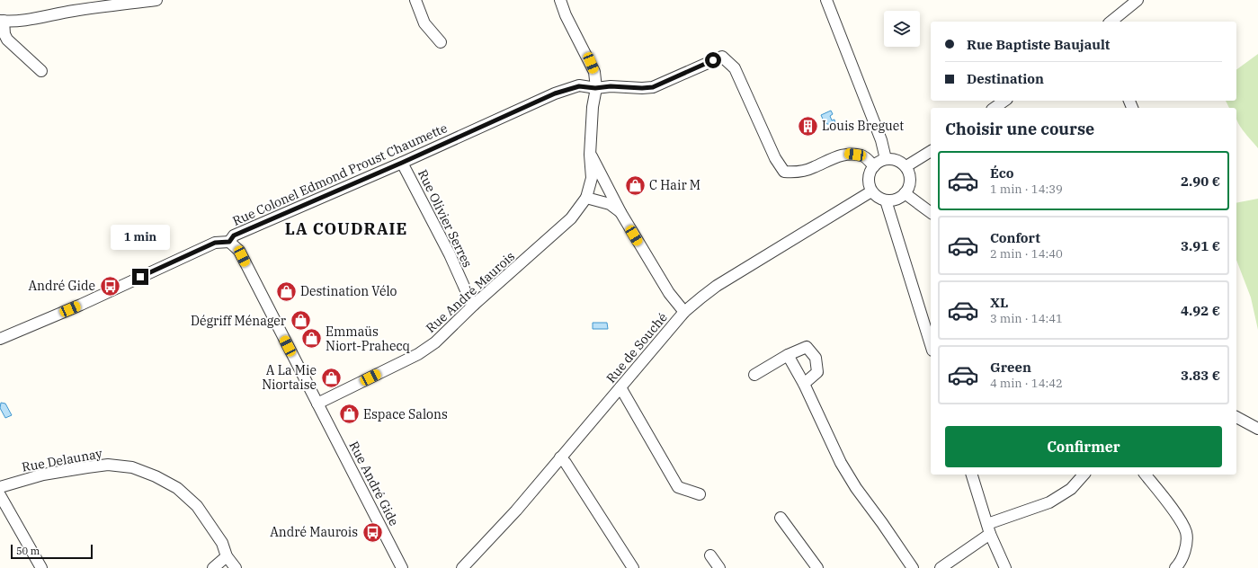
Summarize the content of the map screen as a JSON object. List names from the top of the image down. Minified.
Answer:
{"streets":{"street":["Rue Colonel Edmond Proust Chaumette","Rue Olivier Serres","Rue André Maurois","Rue de Souché","Rue Delaunay","Rue André Gide"]},"crossings":[["Rue Colonel Edmond Proust Chaumette","Rue Olivier Serres"],["Rue Colonel Edmond Proust Chaumette","Rue André Maurois"],["Rue Colonel Edmond Proust Chaumette","Rue de Souché"],["Rue Colonel Edmond Proust Chaumette","Rue André Gide"],["Rue Olivier Serres","Rue André Maurois"],["Rue André Maurois","Rue André Gide"]],"districts":["LA COUDRAIE"],"places":{"building":["Louis Breguet"],"shop":["C Hair M","Destination Vélo","Dégriff Ménager","Emmaüs Niort-Prahecq","A La Mie Niortaise","Espace Salons"],"bus stop":["André Gide","André Maurois"]},"scale_bar":"50 m","page":{"banner":["Rue Baptiste Baujault","Destination"],"heading":"Choisir une course","list":[{"name":"Éco","note":"1 min · 14:39","value":"2.90 €"},{"name":"Confort","note":"2 min · 14:40","value":"3.91 €"},{"name":"XL","note":"3 min · 14:41","value":"4.92 €"},{"name":"Green","note":"4 min · 14:42","value":"3.83 €"}],"bubble":"1 min","buttons":"Confirmer","scale":"50 m"}}
